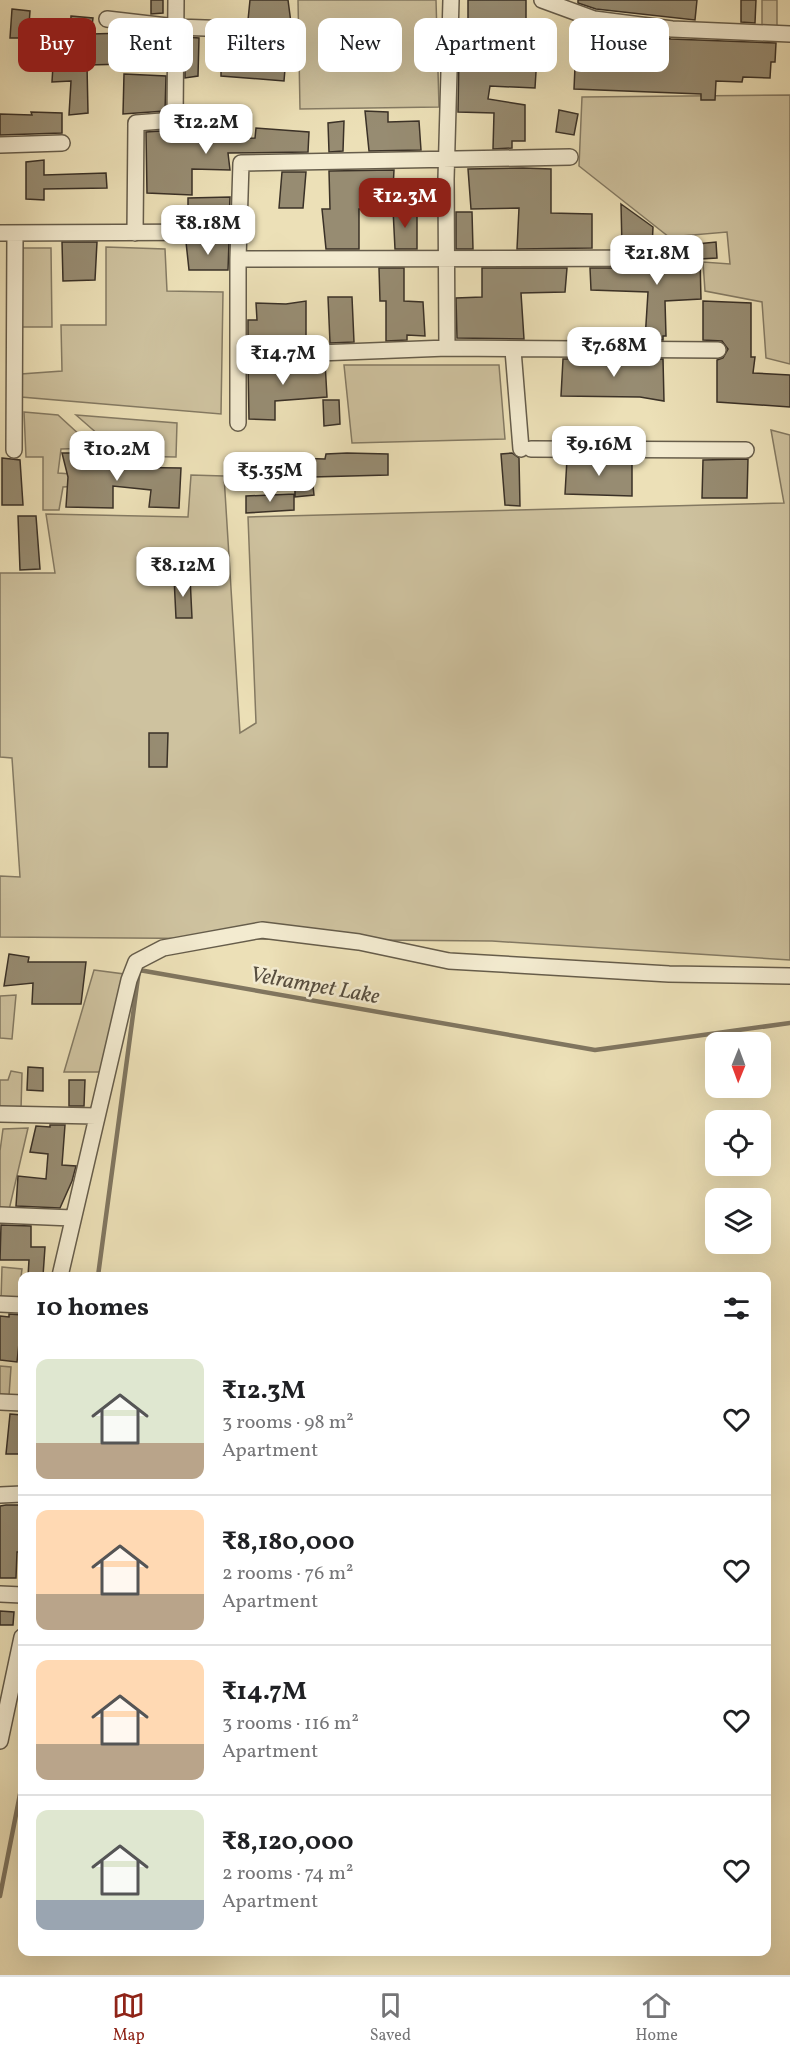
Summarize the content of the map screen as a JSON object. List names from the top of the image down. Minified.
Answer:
{"water":["Velrampet Lake"],"north":"bottom","page":{"chip":["Buy","Rent","Filters","New","Apartment","House"],"price":["₹12.2M","₹12.3M","₹8.18M","₹21.8M","₹7.68M","₹14.7M","₹9.16M","₹10.2M","₹5.35M","₹8.12M"],"heading":"10 homes","list":[{"name":"₹12.3M","note":"3 rooms · 98 m² · Apartment"},{"name":"₹8,180,000","note":"2 rooms · 76 m² · Apartment"},{"name":"₹14.7M","note":"3 rooms · 116 m² · Apartment"},{"name":"₹8,120,000","note":"2 rooms · 74 m² · Apartment"}],"tabs":["Map","Saved","Home"]}}
